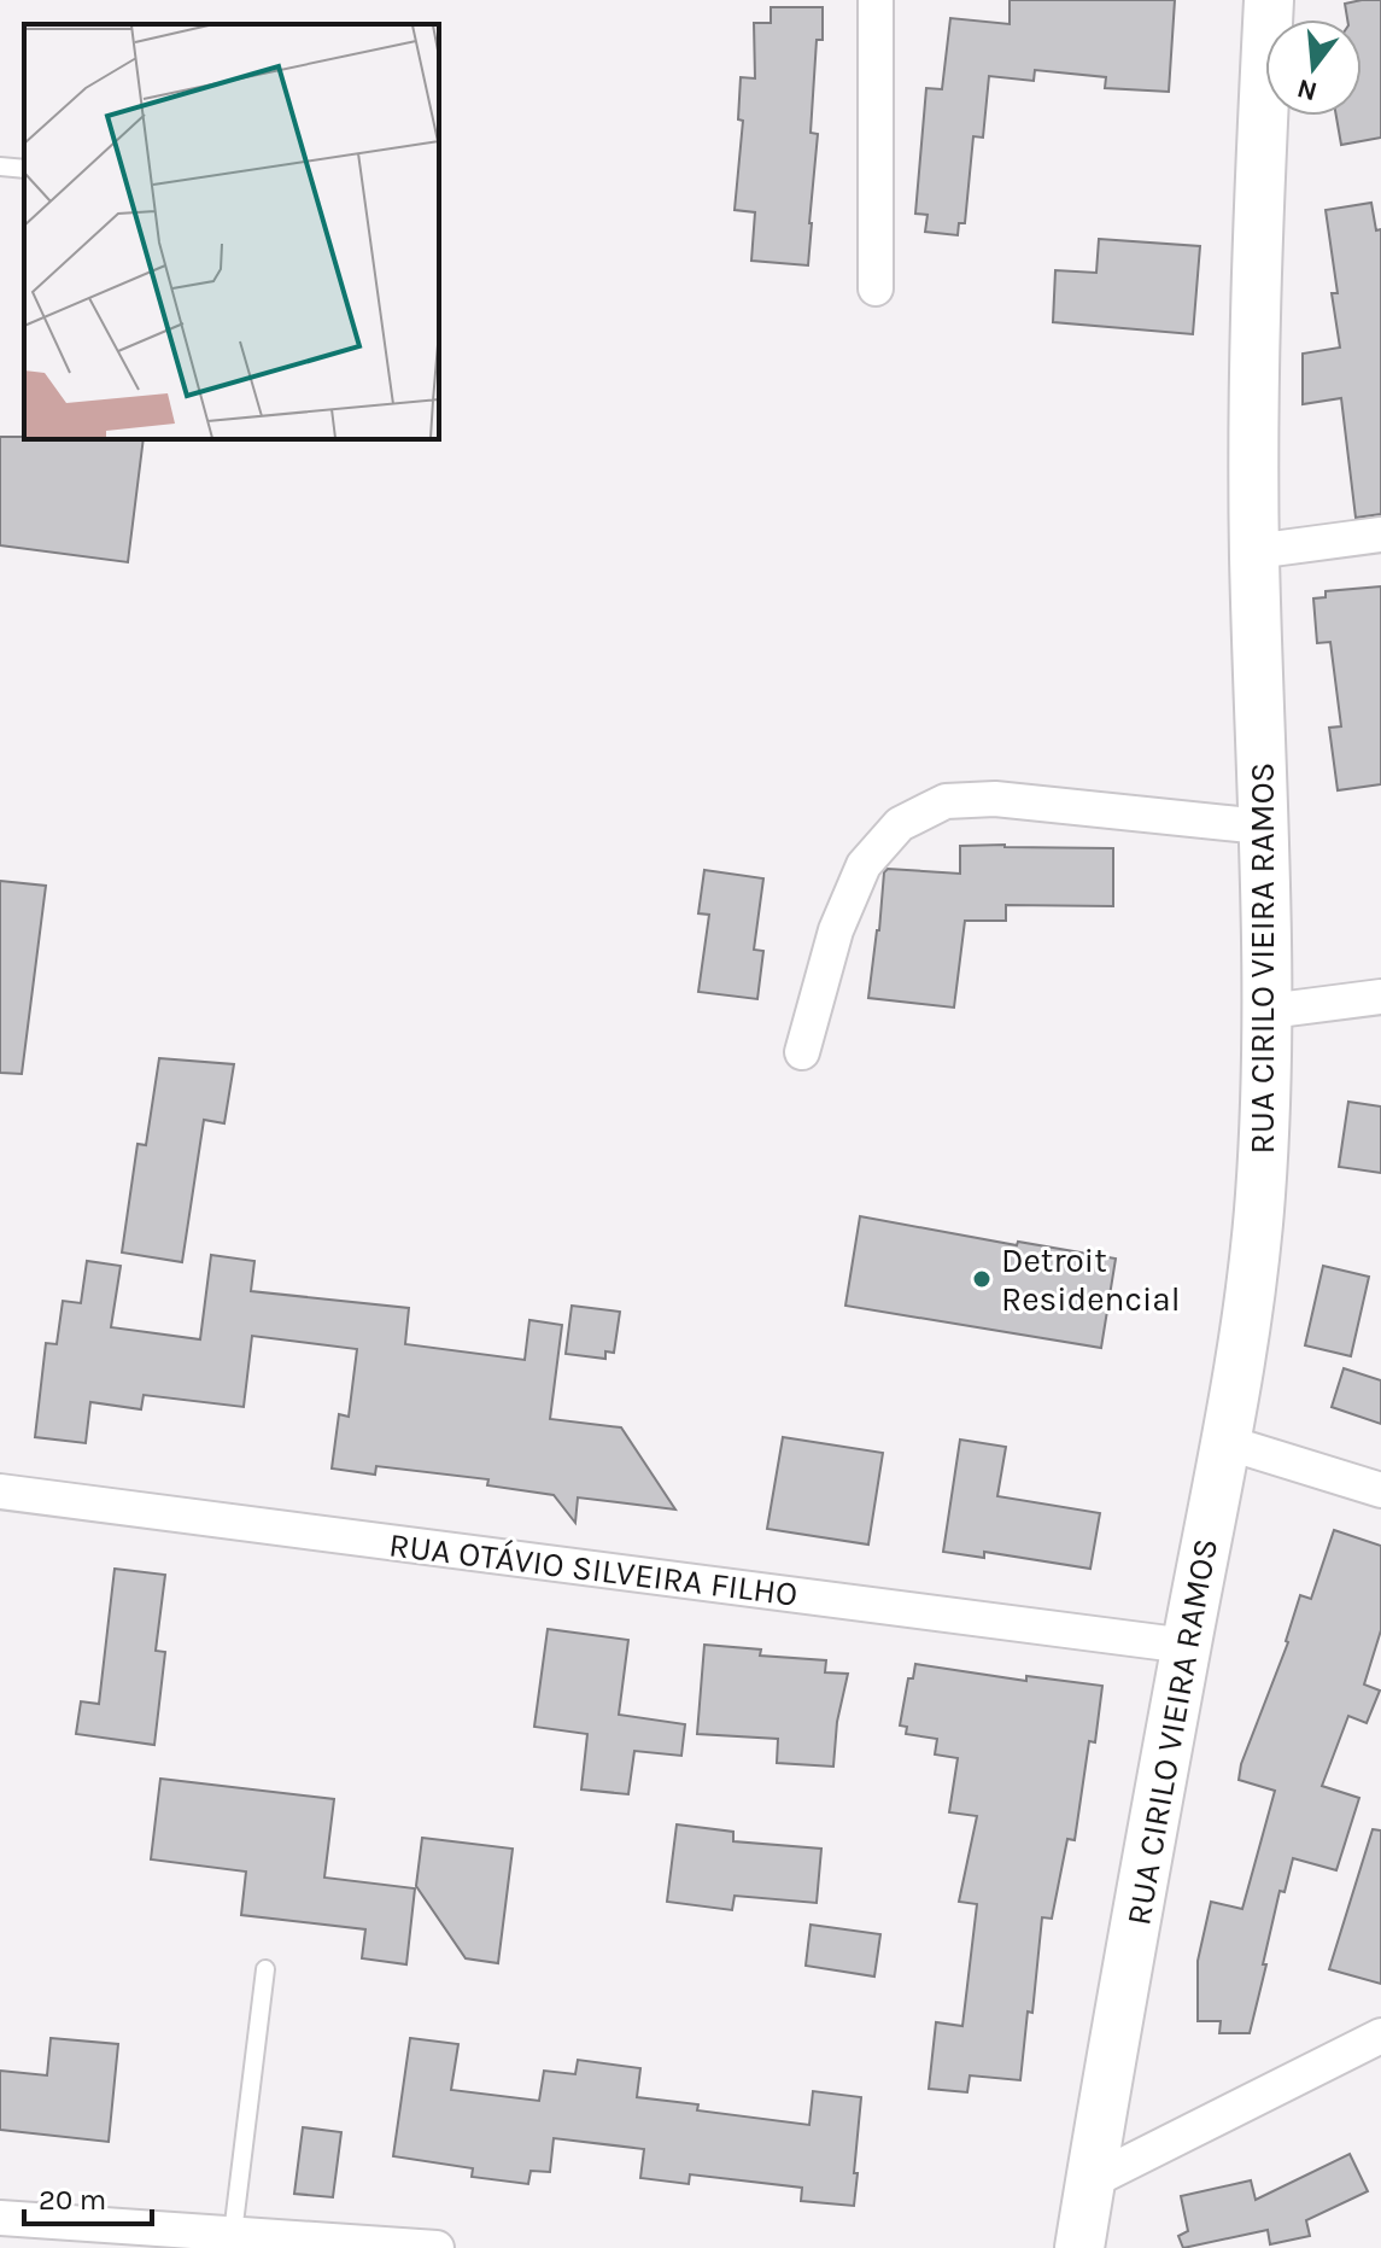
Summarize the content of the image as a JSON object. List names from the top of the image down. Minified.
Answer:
{"streets":{"main road":["RUA CIRILO VIEIRA RAMOS"],"street":["RUA OTÁVIO SILVEIRA FILHO"]},"crossings":[["RUA CIRILO VIEIRA RAMOS","RUA OTÁVIO SILVEIRA FILHO"]],"places":["Detroit Residencial"],"scale_bar":"20 m","north":"bottom"}
